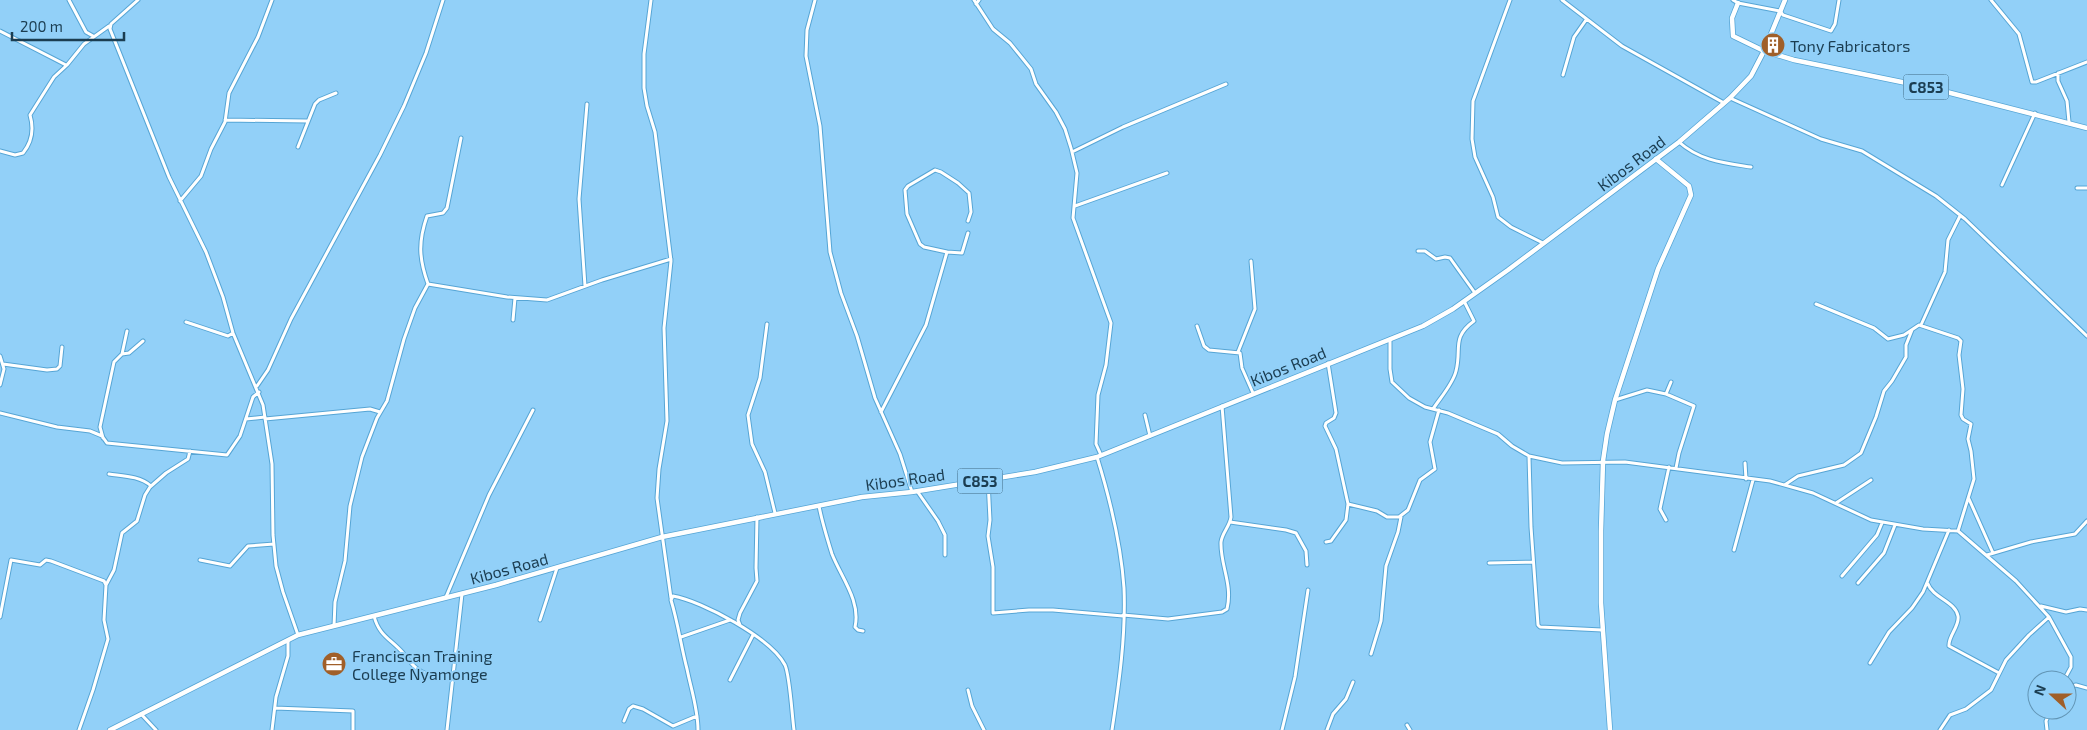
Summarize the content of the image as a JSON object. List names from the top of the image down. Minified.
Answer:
{"streets":{"main road":["C853","Kibos Road"]},"crossings":[["C853","Kibos Road"]],"places":{"building":["Tony Fabricators"],"office":["Franciscan Training College Nyamonge"]},"scale_bar":"200 m","north":"left"}
